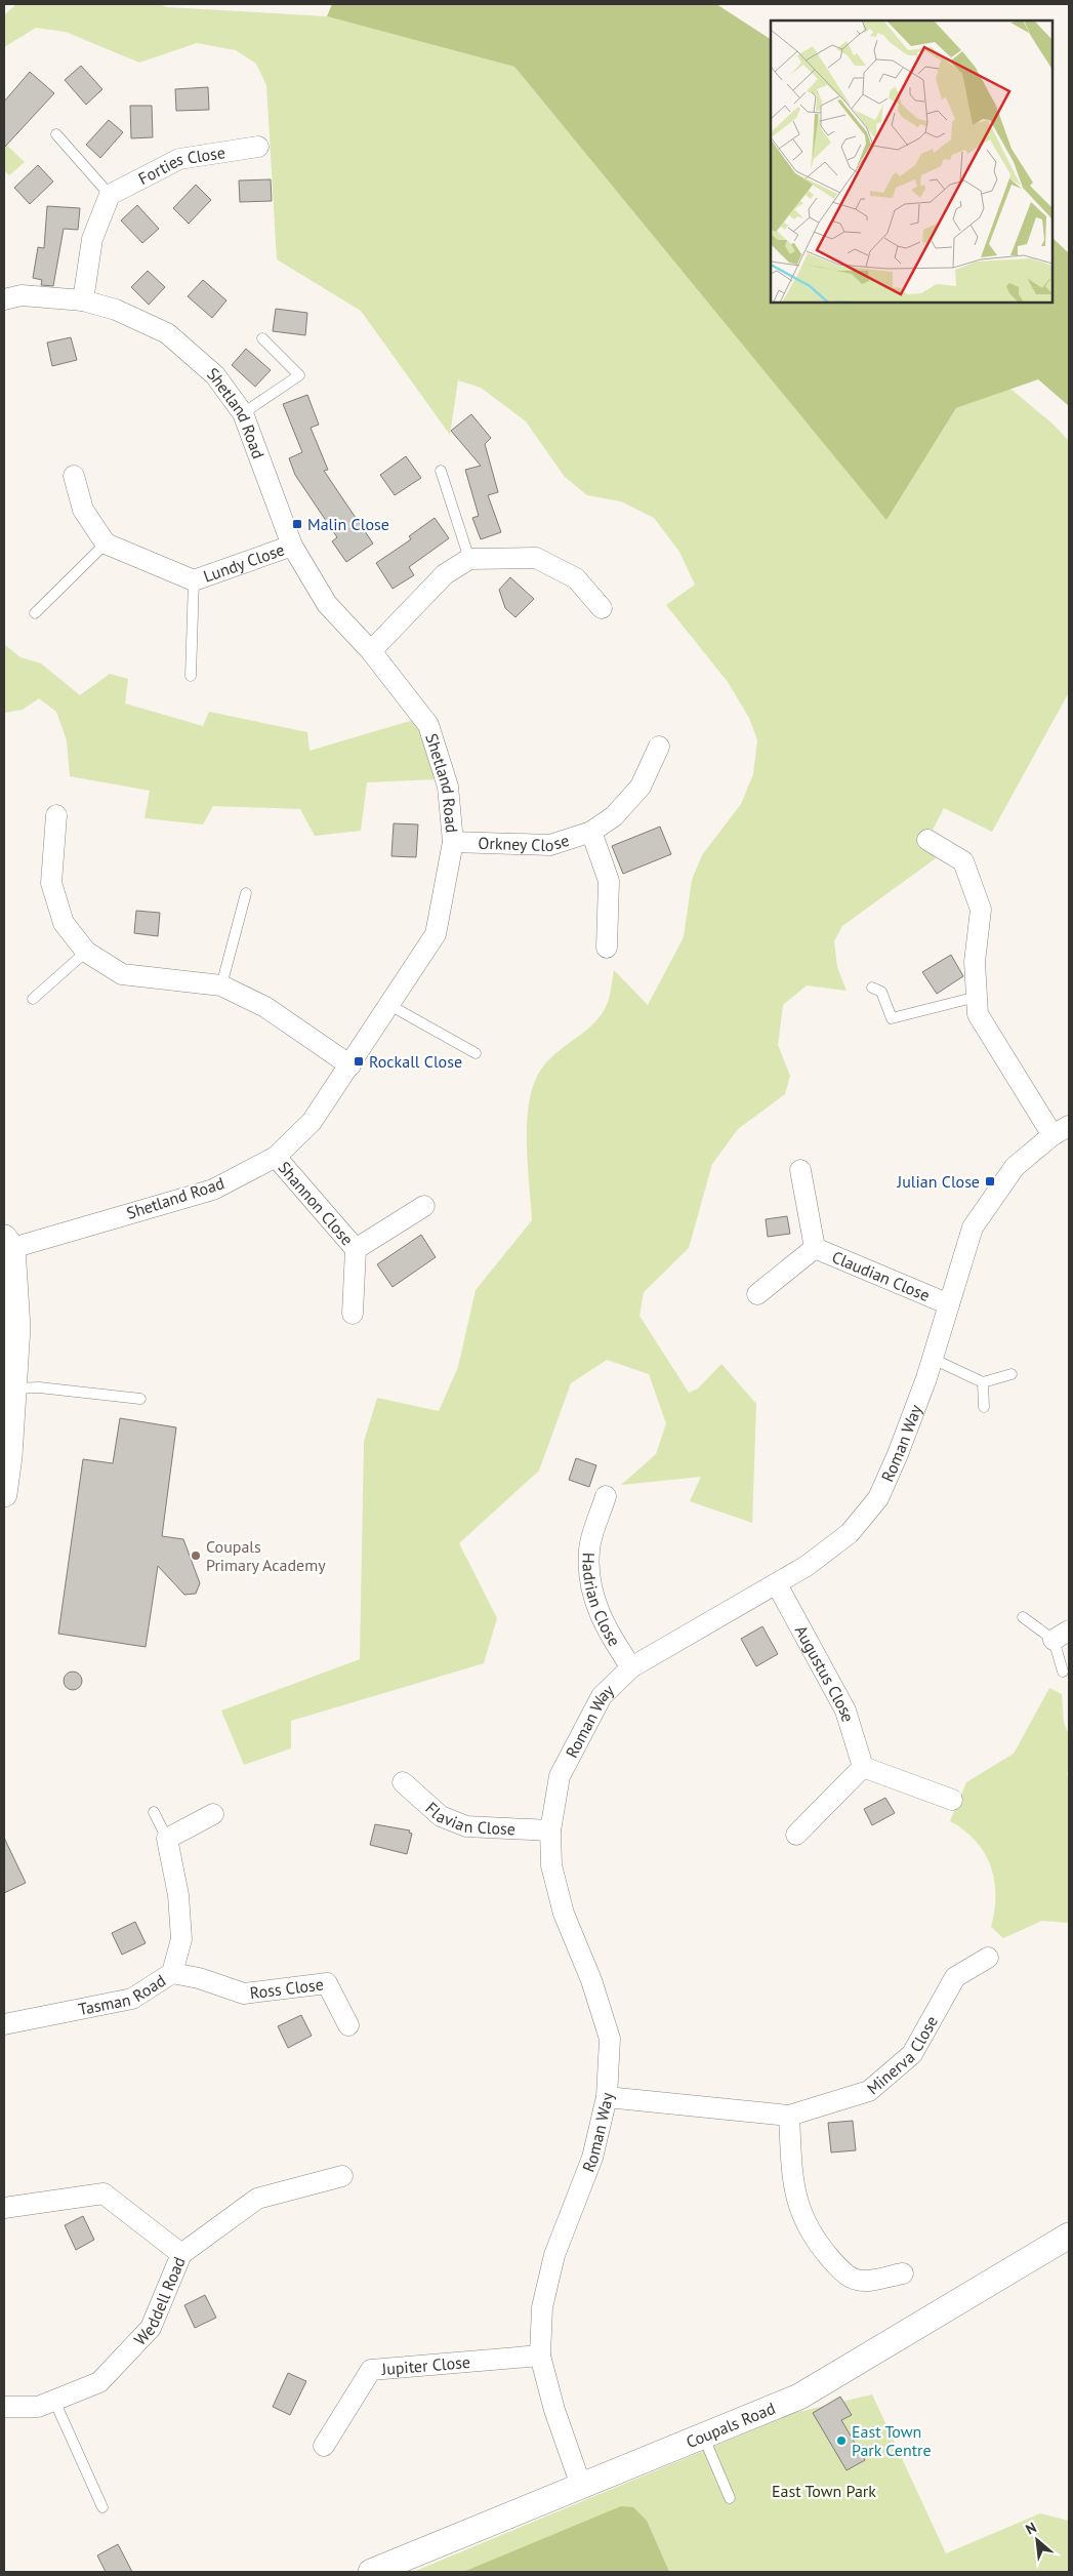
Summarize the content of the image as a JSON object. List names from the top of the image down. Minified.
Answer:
{"streets":{"street":["Forties Close","Shetland Road","Lundy Close","Orkney Close","Shannon Close","Claudian Close","Roman Way","Hadrian Close","Augustus Close","Flavian Close","Ross Close","Tasman Road","Minerva Close","Weddell Road","Jupiter Close","Coupals Road"]},"crossings":[["Shetland Road","Lundy Close"],["Shetland Road","Orkney Close"],["Shetland Road","Shannon Close"],["Claudian Close","Roman Way"],["Roman Way","Hadrian Close"],["Roman Way","Augustus Close"],["Roman Way","Flavian Close"],["Roman Way","Minerva Close"],["Roman Way","Jupiter Close"],["Roman Way","Coupals Road"],["Ross Close","Tasman Road"]],"parks":["East Town Park"],"places":{"transit":["Malin Close","Rockall Close","Julian Close"],"other":["Coupals Primary Academy","East Town Park Centre"]},"north":"top left"}
